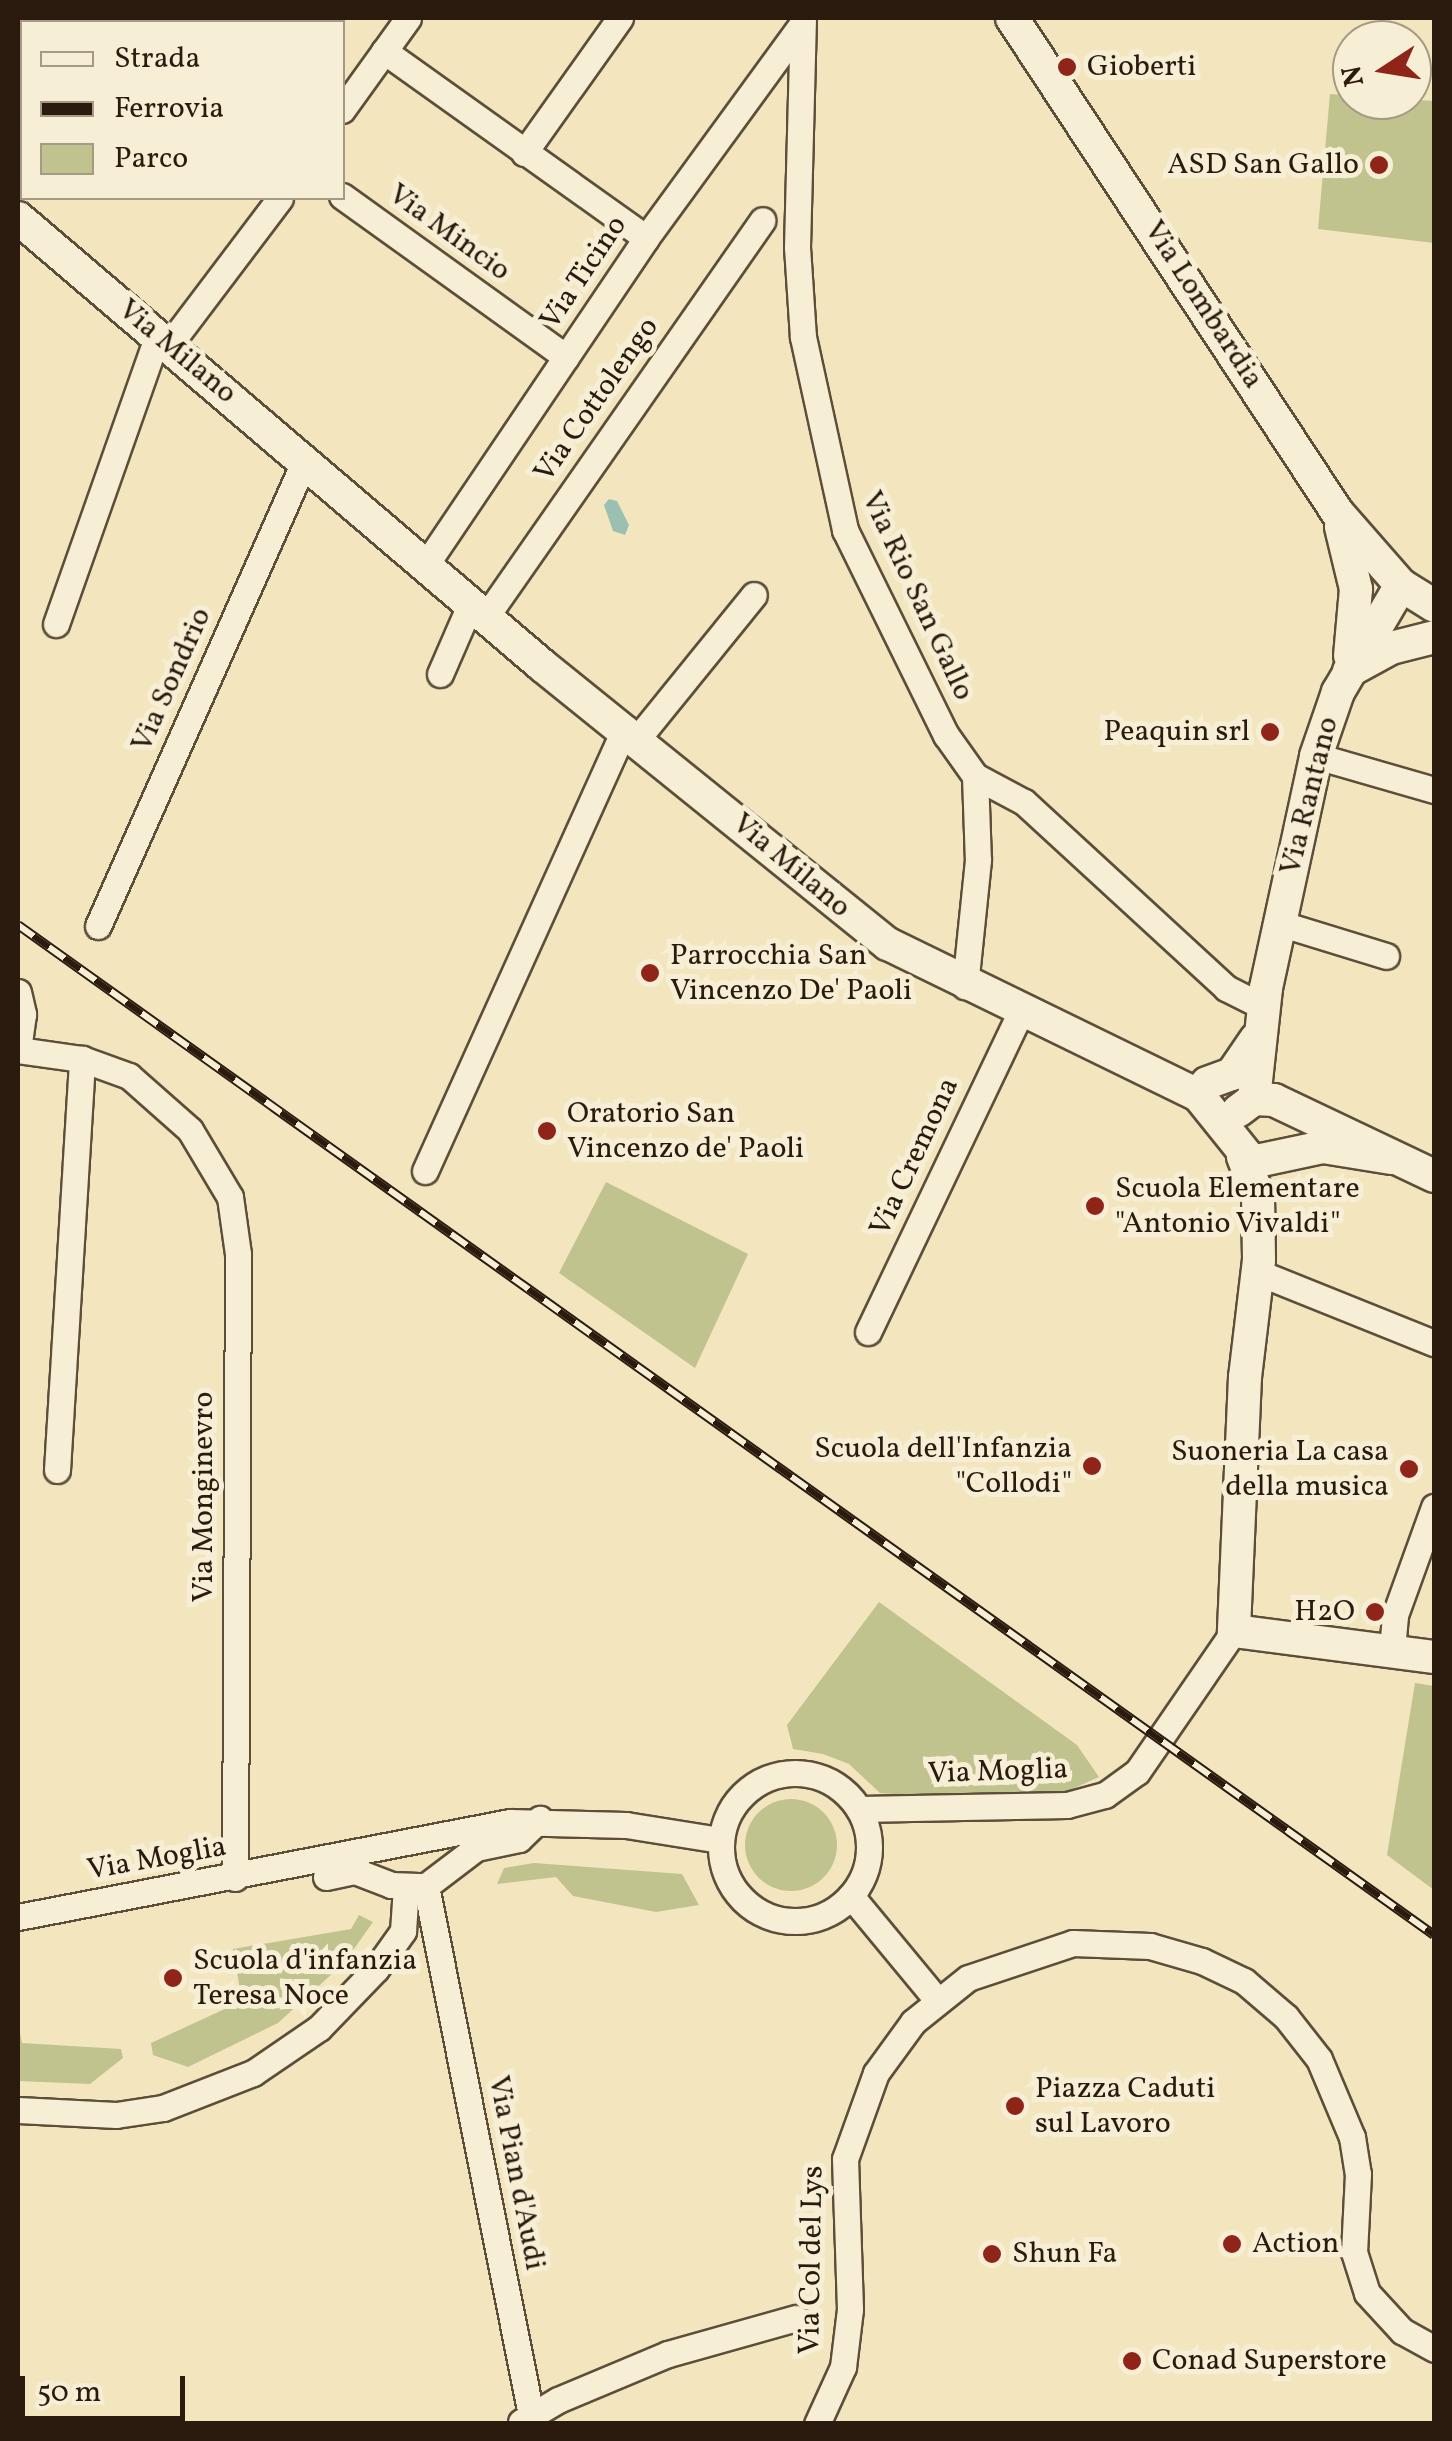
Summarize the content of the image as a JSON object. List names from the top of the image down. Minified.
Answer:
{"streets":{"street":["Via Mincio","Via Ticino","Via Lombardia","Via Milano","Via Cottolengo","Via Rio San Gallo","Via Sondrio","Via Rantano","Via Cremona","Via Monginevro","Via Moglia","Via Pian d'Audi","Via Col del Lys"]},"crossings":[["Via Mincio","Via Ticino"],["Via Ticino","Via Milano"],["Via Ticino","Via Rio San Gallo"],["Via Lombardia","Via Rantano"],["Via Milano","Via Cottolengo"],["Via Milano","Via Sondrio"],["Via Milano","Via Rantano"],["Via Milano","Via Cremona"],["Via Rio San Gallo","Via Rantano"],["Via Monginevro","Via Moglia"],["Via Moglia","Via Pian d'Audi"]],"places":["Gioberti","ASD San Gallo","Peaquin srl","Parrocchia San Vincenzo De' Paoli","Oratorio San Vincenzo de' Paoli","Scuola Elementare \"Antonio Vivaldi\"","Scuola dell'Infanzia \"Collodi\"","Suoneria La casa della musica","H2O","Scuola d'infanzia Teresa Noce","Piazza Caduti sul Lavoro","Action","Shun Fa","Conad Superstore"],"legend":["Strada","Ferrovia","Parco"],"scale_bar":"50 m","north":"left"}
